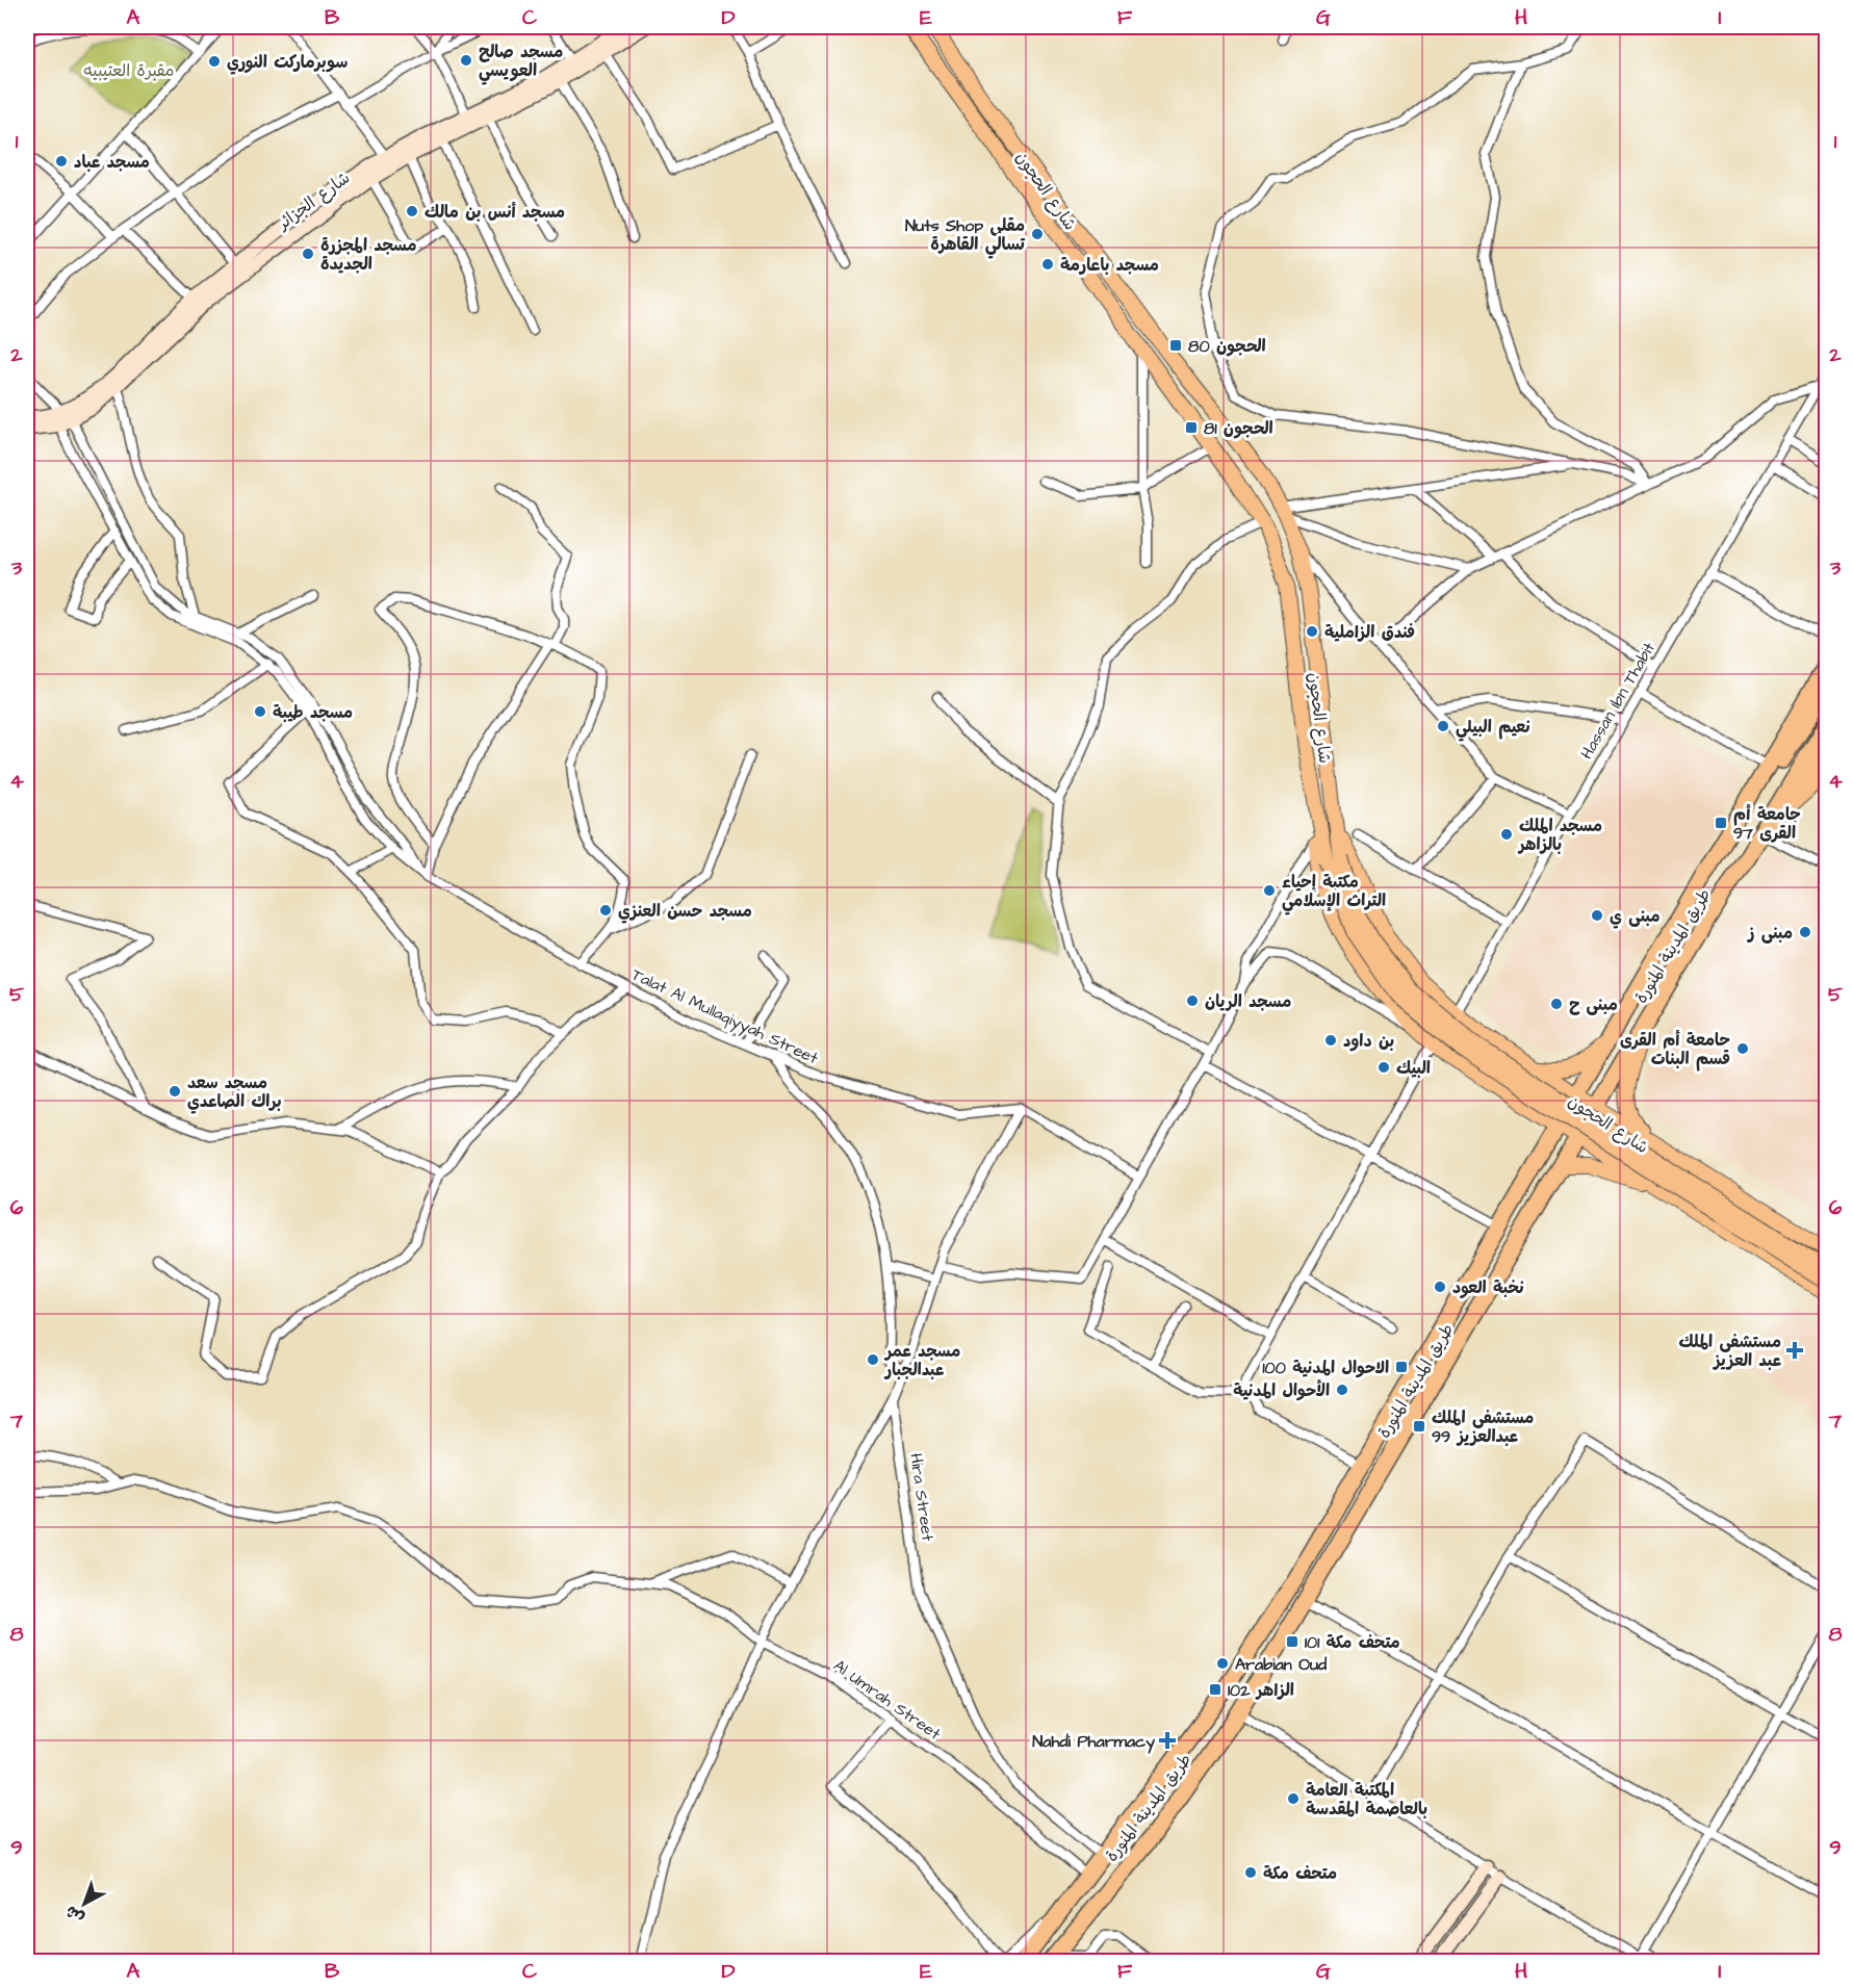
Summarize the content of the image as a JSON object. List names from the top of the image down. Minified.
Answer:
{"streets":{"highway":["طريق المدينة المنورة"],"main road":["شارع الحجون"],"street":["شارع الجزائر","Hassan Ibn Thabit","Talat Al Mullaqiyyah Street","Hira Street","Al Umrah Street"]},"crossings":[["شارع الجزائر","Talat Al Mullaqiyyah Street"],["طريق المدينة المنورة","Hira Street"],["طريق المدينة المنورة","Al Umrah Street"],["Talat Al Mullaqiyyah Street","Hira Street"]],"parks":["مقبرة العتيبيه"],"places":{"other":["مسجد صالح العويسي","سوبرماركت النوري","مسجد عباد","مسجد أنس بن مالك","Nuts Shop مقلى تسالي القاهرة","مسجد المجزرة الجديدة","مسجد باعارمة","فندق الزاملية","مسجد طيبة","نعيم البيلي","مسجد الملك بالزاهر","مكتبة إحياء التراث الإسلامي","مسجد حسن العنزي","مبنى ي","مبنى ز","مسجد الريان","مبنى ح","بن داود","جامعة أم القرى قسم البنات","البيك","مسجد سعد براك الصاعدي","نخبة العود","مسجد عمر عبدالجبار","الأحوال المدنية","Arabian Oud","المكتبة العامة بالعاصمة المقدسة","متحف مكة"],"transit":["الحجون 80","الحجون 81","جامعة أم القرى 97","الاحوال المدنية 100","مستشفى الملك عبدالعزيز 99","متحف مكة 101","الزاهر 102"],"health":["مستشفى الملك عبد العزيز","Nahdi Pharmacy"]},"north":"bottom left","grid":{"columns":["A","B","C","D","E","F","G","H","I"],"rows":["1","2","3","4","5","6","7","8","9"]}}
